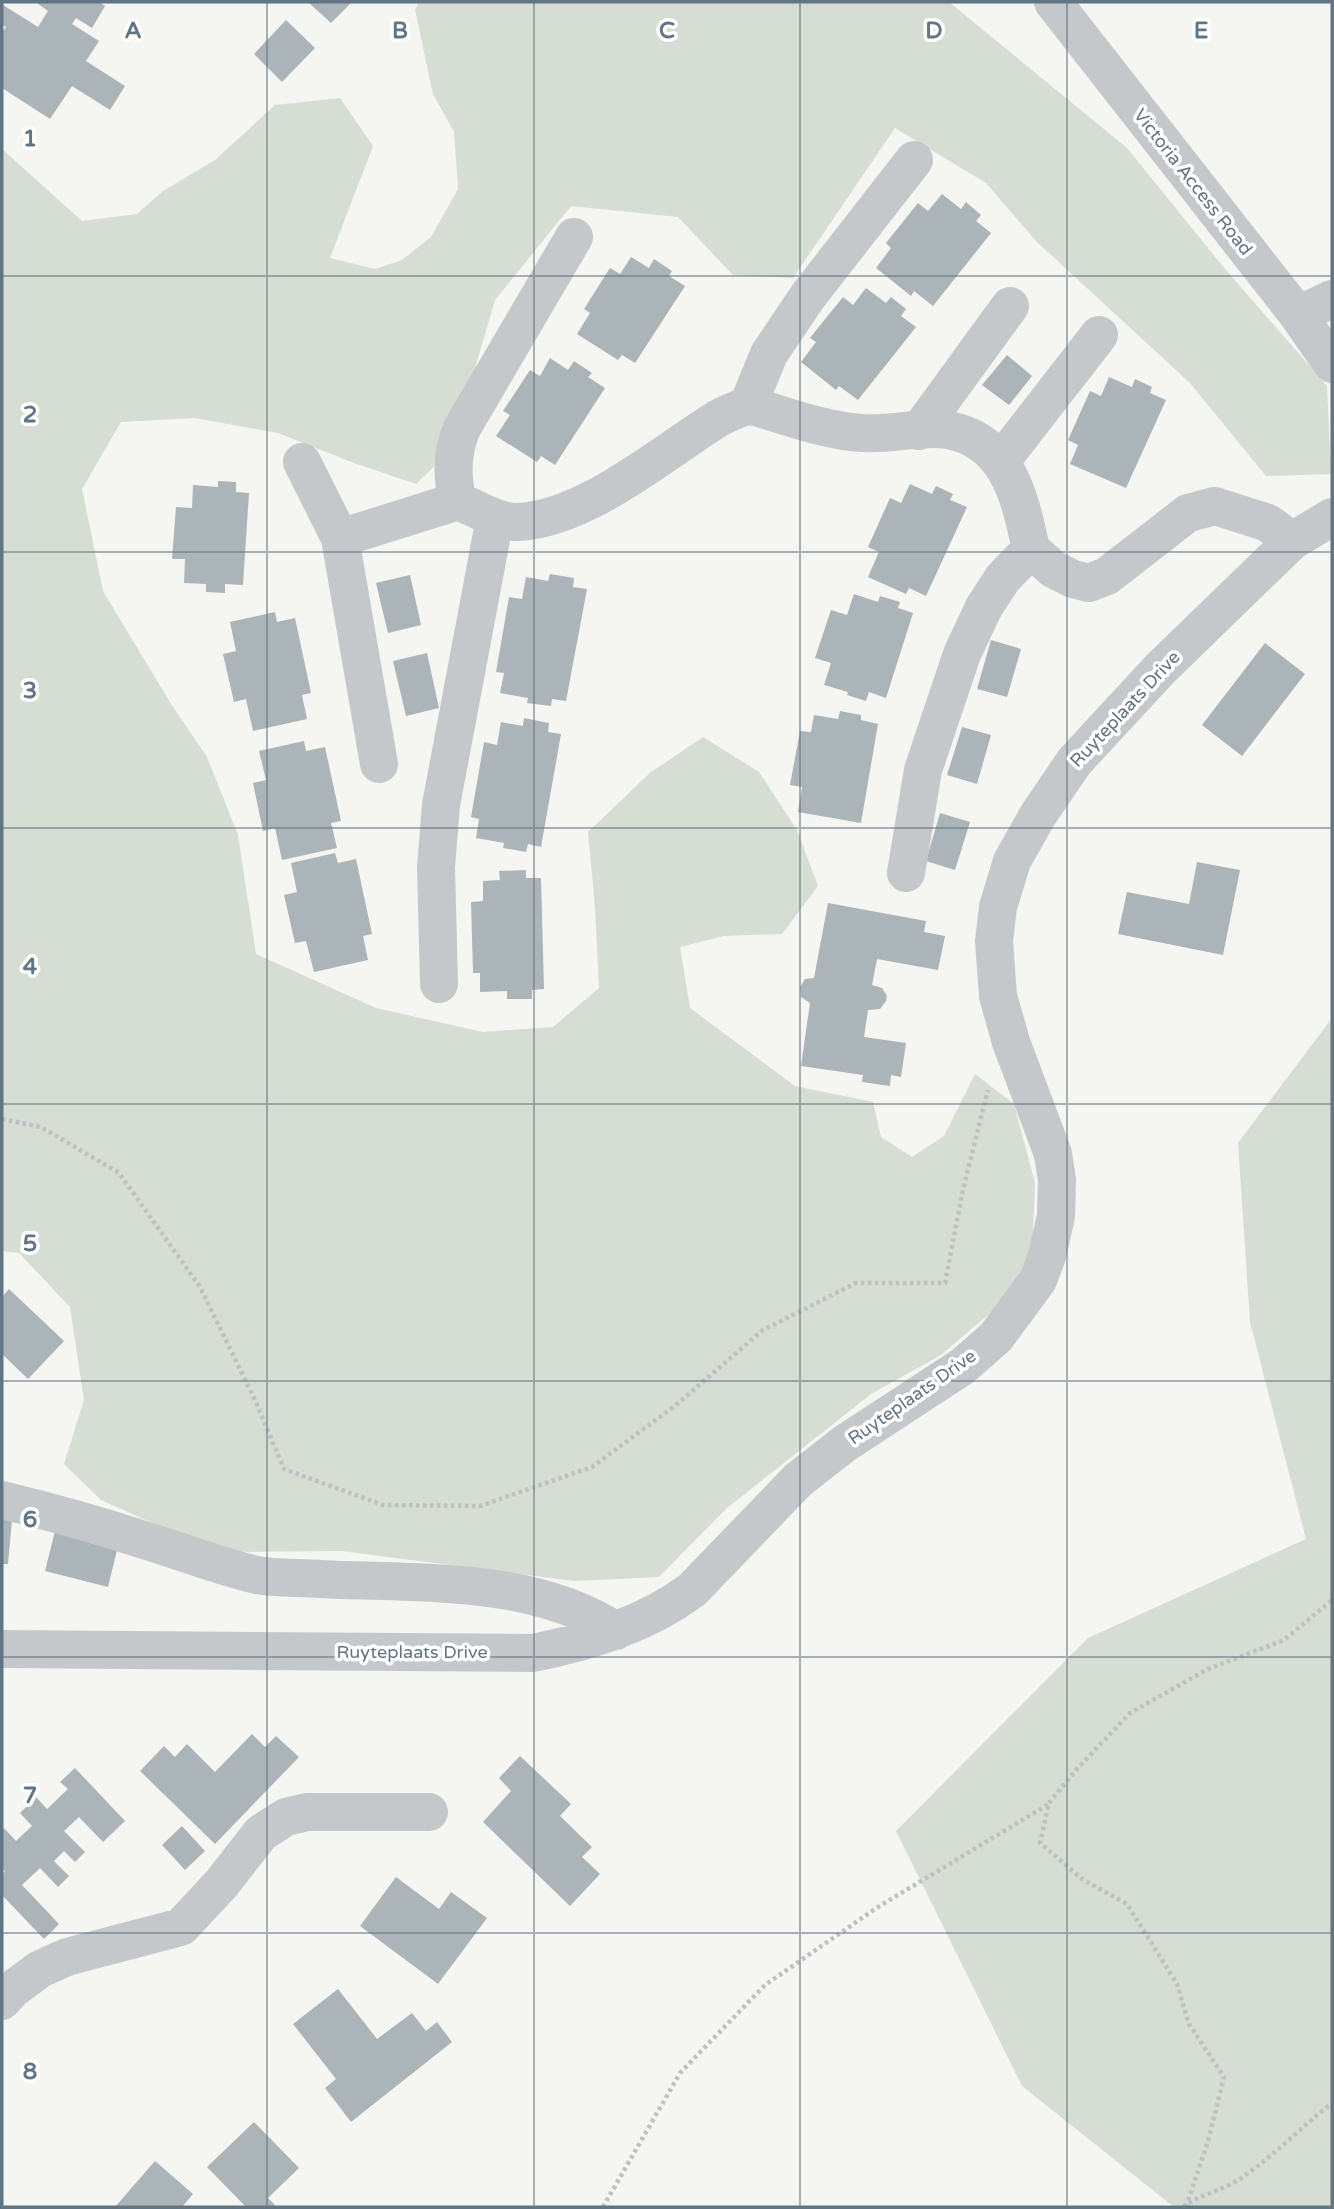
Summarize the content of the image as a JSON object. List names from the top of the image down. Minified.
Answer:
{"streets":{"street":["Victoria Access Road","Ruyteplaats Drive"]},"grid":{"columns":["A","B","C","D","E"],"rows":["1","2","3","4","5","6","7","8"]}}
